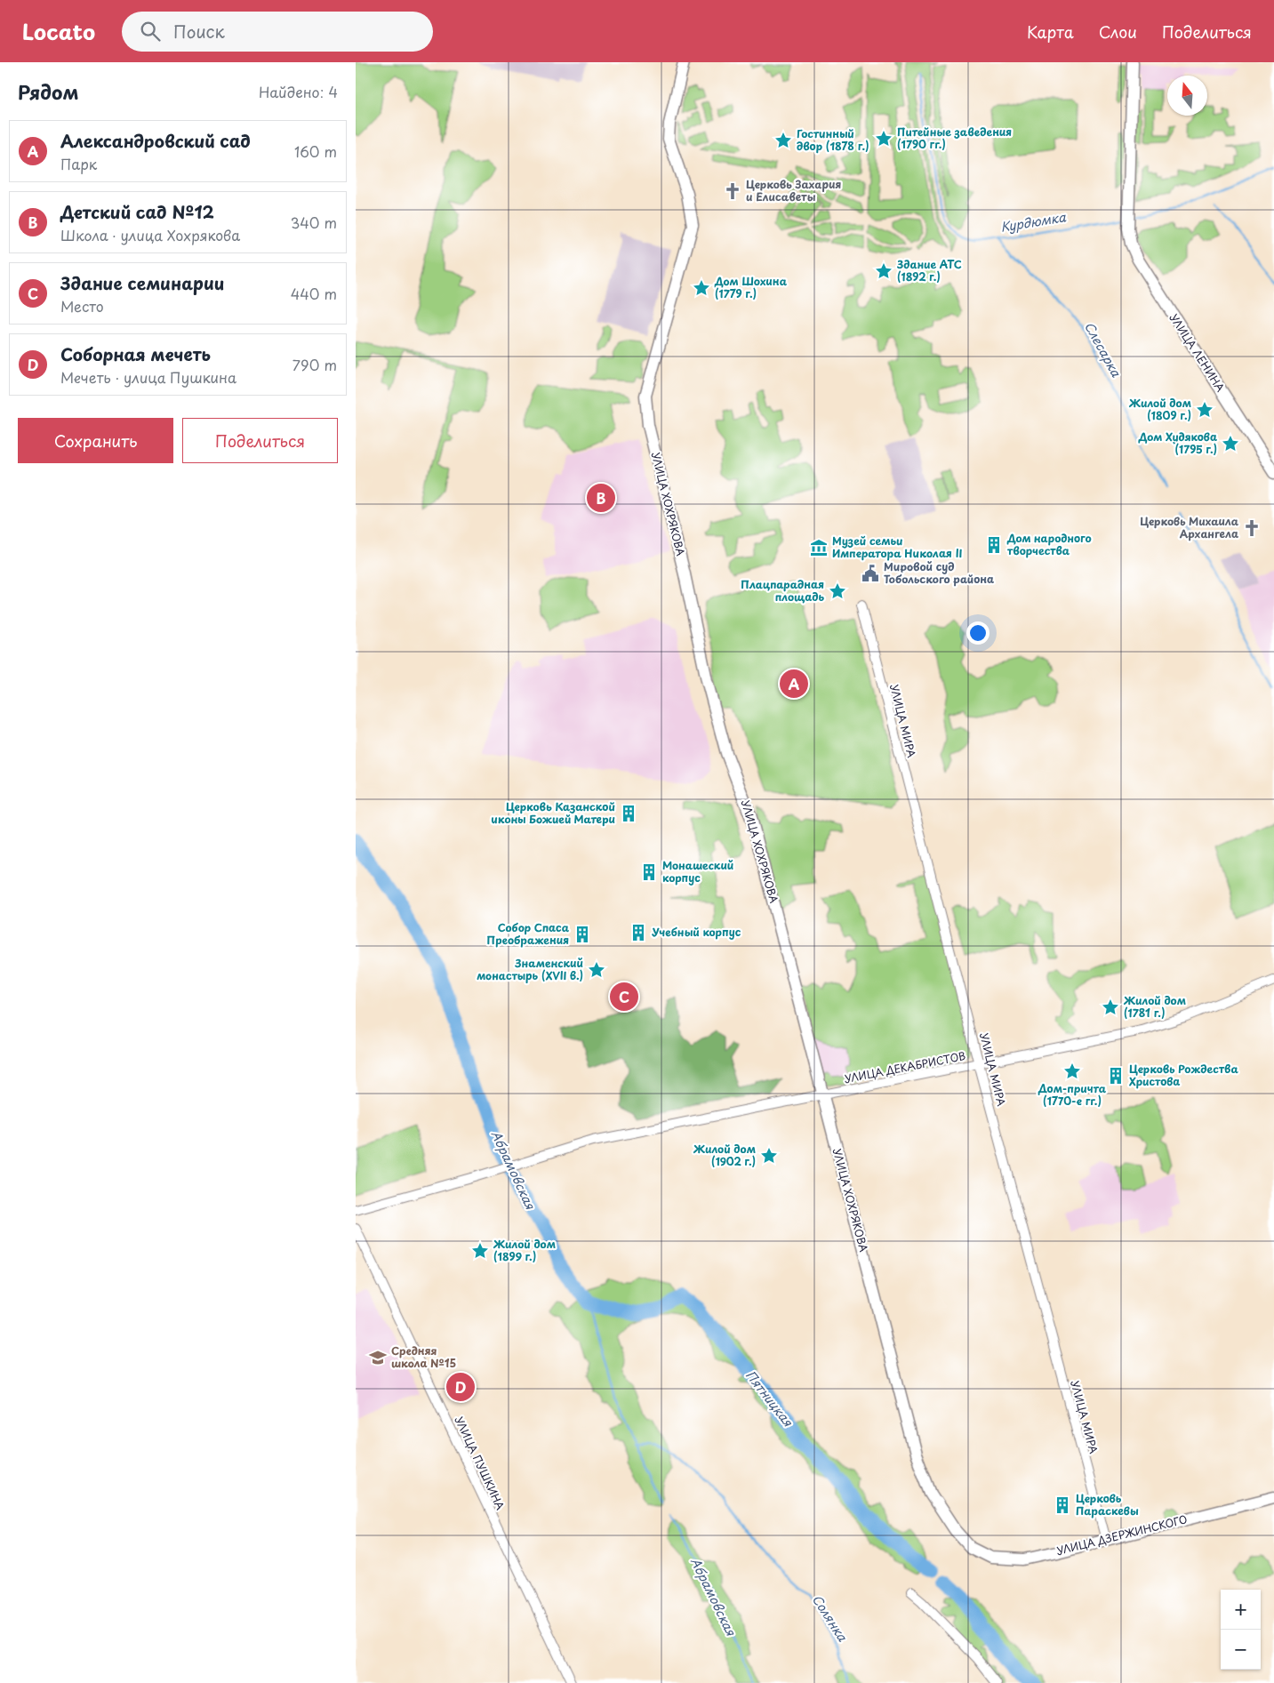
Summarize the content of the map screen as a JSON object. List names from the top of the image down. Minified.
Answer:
{"streets":{"main road":["УЛИЦА ЛЕНИНА","УЛИЦА ХОХРЯКОВА","УЛИЦА ДЗЕРЖИНСКОГО"],"street":["УЛИЦА МИРА","УЛИЦА ДЕКАБРИСТОВ","УЛИЦА ПУШКИНА"]},"crossings":[["УЛИЦА ХОХРЯКОВА","УЛИЦА ДЕКАБРИСТОВ"],["УЛИЦА ХОХРЯКОВА","УЛИЦА ДЗЕРЖИНСКОГО"],["УЛИЦА МИРА","УЛИЦА ДЕКАБРИСТОВ"],["УЛИЦА МИРА","УЛИЦА ДЗЕРЖИНСКОГО"]],"water":["Курдюмка","Слесарка","Абрамовская","Пятницкая","Солянка"],"places":{"place":["Питейные заведения (1790 гг.)","Гостинный двор (1878 г.)","Здание АТС (1892 г.)","Дом Шохина (1779 г.)","Жилой дом (1809 г.)","Дом Худякова (1795 г.)","Плацпарадная площадь","Знаменский монастырь (XVII в.)","Жилой дом (1781 г.)","Дом-причта (1770-е гг.)","Жилой дом (1902 г.)","Жилой дом (1899 г.)"],"church":["Церковь Захария и Елисаветы","Церковь Михаила Архангела"],"building":["Дом народного творчества","Церковь Казанской иконы Божией Матери","Монашеский корпус","Учебный корпус","Собор Спаса Преображения","Церковь Рождества Христова","Церковь Параскевы"],"museum":["Музей семьи Императора Николая II"],"public building":["Мировой суд Тобольского района"],"school or university":["Средняя школа №15"]},"north":"top","page":{"header":"Locato","search":"Поиск","nav":["Карта","Слои","Поделиться"],"heading":["Рядом","Найдено: 4"],"list":[{"mark":"A","name":"Александровский сад","note":"Парк","value":"160 m"},{"mark":"B","name":"Детский сад №12","note":"Школа · улица Хохрякова","value":"340 m"},{"mark":"C","name":"Здание семинарии","note":"Место","value":"440 m"},{"mark":"D","name":"Соборная мечеть","note":"Мечеть · улица Пушкина","value":"790 m"}],"buttons":["Сохранить","Поделиться"],"pins":["B","A","C","D"],"map_buttons":["+","−"]}}
